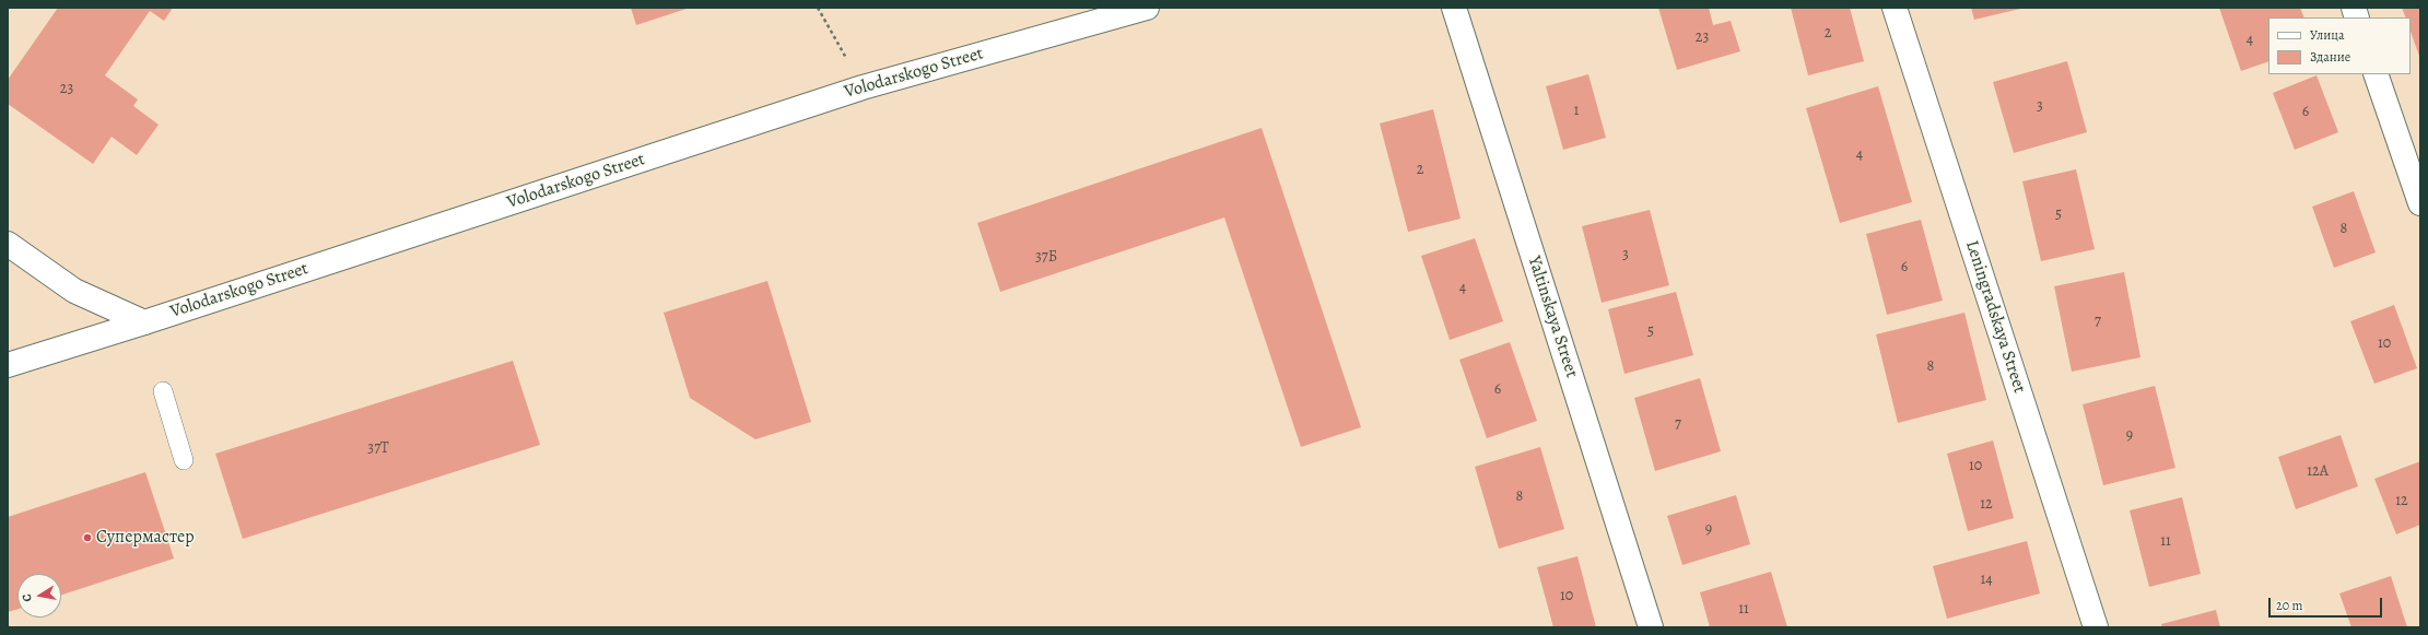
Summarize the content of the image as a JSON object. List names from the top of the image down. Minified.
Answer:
{"streets":{"street":["Volodarskogo Street","Yaltinskaya Street","Leningradskaya Street"]},"places":["Супермастер"],"house_numbers":["2","23","4","23","3","1","6","4","2","5","8","3","37Б","6","4","7","5","10","8","6","7","9","37Т","10","12А","8","12","12","9","11","14","10","11"],"legend":["Улица","Здание"],"scale_bar":"20 m","north":"left"}
